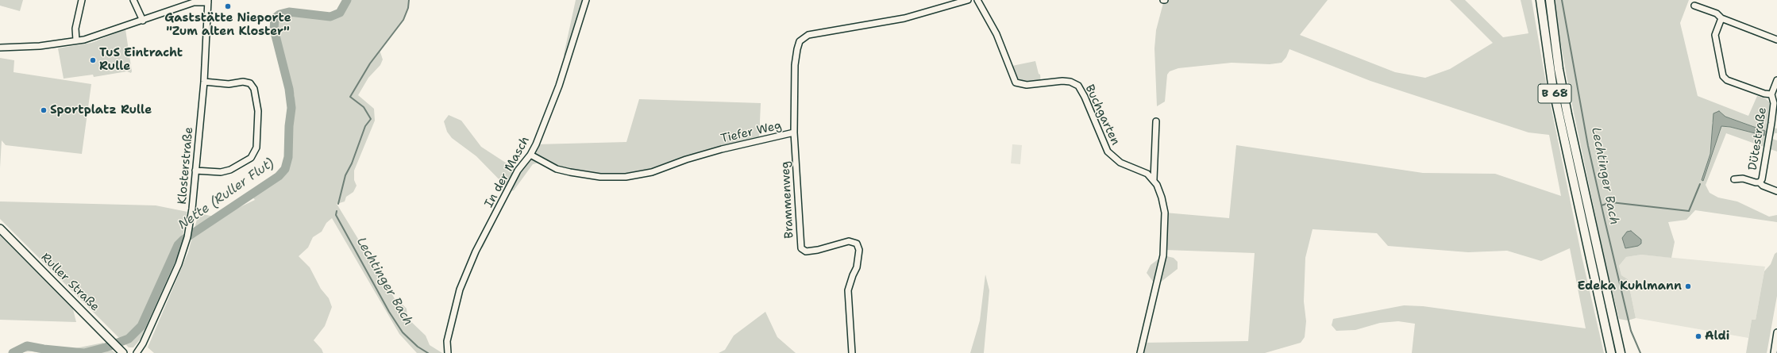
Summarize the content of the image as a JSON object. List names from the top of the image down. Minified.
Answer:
{"streets":{"highway":["B 68"],"main road":["Ruller Straße"],"street":["Buchgarten","Tiefer Weg","Dütestraße","Klosterstraße","In der Masch","Brammenweg"]},"crossings":[["Tiefer Weg","In der Masch"],["Tiefer Weg","Brammenweg"]],"water":["Lechtinger Bach","Nette (Ruller Flut)"],"places":["Gaststätte Nieporte \"Zum alten Kloster\"","TuS Eintracht Rulle","Sportplatz Rulle","Edeka Kuhlmann","Aldi"]}
